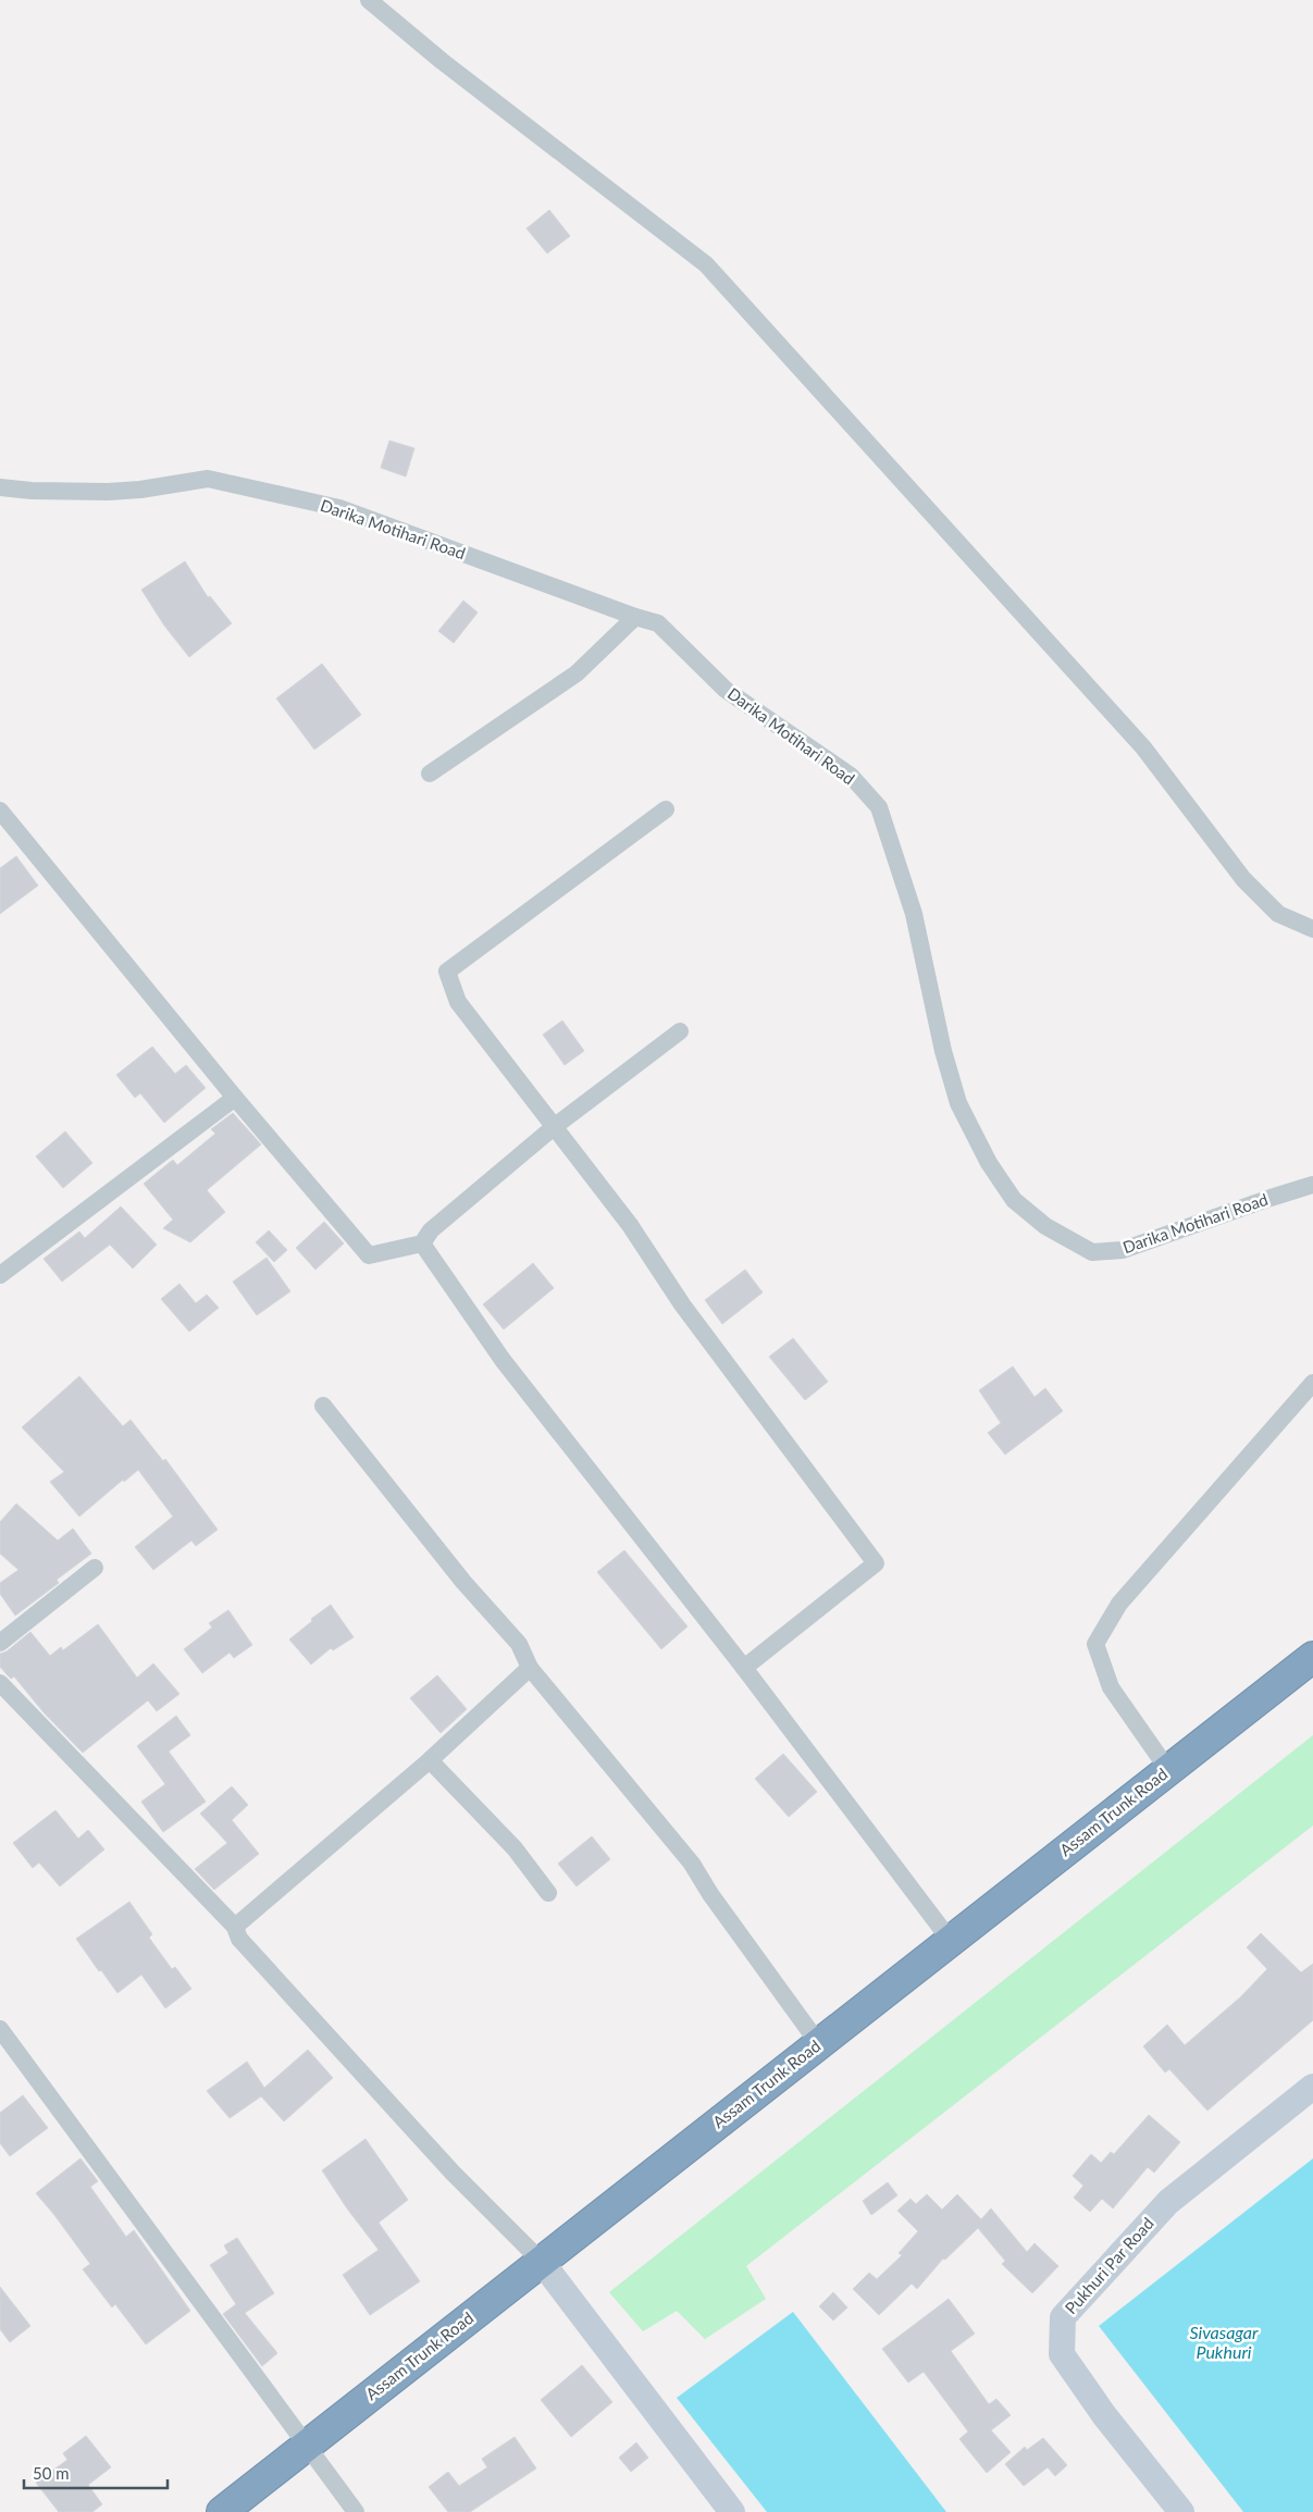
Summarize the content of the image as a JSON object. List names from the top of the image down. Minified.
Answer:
{"streets":{"highway":["Assam Trunk Road"],"street":["Darika Motihari Road","Pukhuri Par Road"]},"water":["Sivasagar Pukhuri"],"scale_bar":"50 m"}
